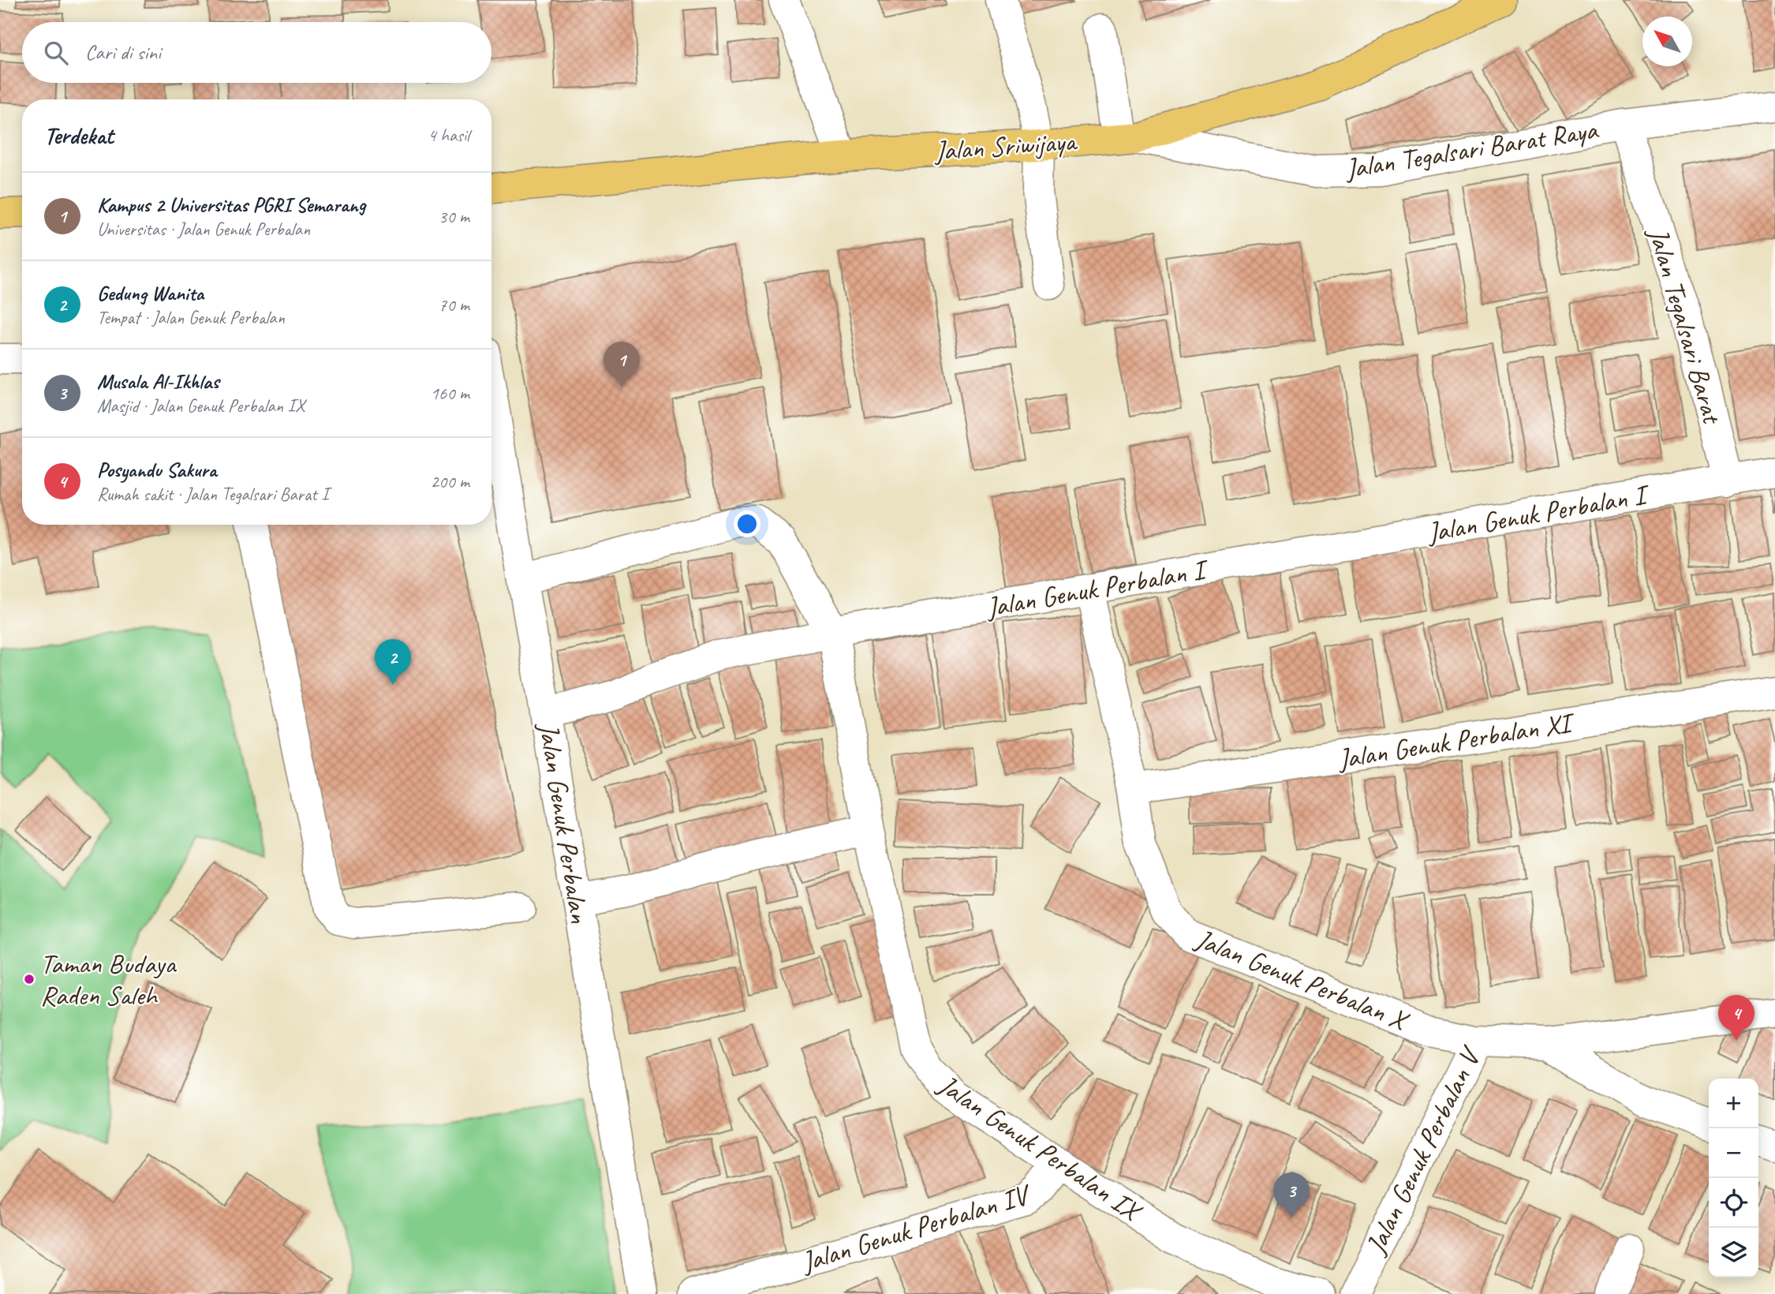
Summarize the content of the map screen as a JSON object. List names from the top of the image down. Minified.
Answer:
{"streets":{"main road":["Jalan Sriwijaya"],"street":["Jalan Tegalsari Barat Raya","Jalan Tegalsari Barat","Jalan Genuk Perbalan I","Jalan Genuk Perbalan XI","Jalan Genuk Perbalan","Jalan Genuk Perbalan X","Jalan Genuk Perbalan IX","Jalan Genuk Perbalan V","Jalan Genuk Perbalan IV"]},"crossings":[["Jalan Sriwijaya","Jalan Tegalsari Barat Raya"],["Jalan Tegalsari Barat Raya","Jalan Tegalsari Barat"],["Jalan Tegalsari Barat","Jalan Genuk Perbalan I"],["Jalan Genuk Perbalan I","Jalan Genuk Perbalan"],["Jalan Genuk Perbalan I","Jalan Genuk Perbalan X"],["Jalan Genuk Perbalan I","Jalan Genuk Perbalan IX"],["Jalan Genuk Perbalan XI","Jalan Genuk Perbalan X"],["Jalan Genuk Perbalan X","Jalan Genuk Perbalan V"],["Jalan Genuk Perbalan IX","Jalan Genuk Perbalan IV"]],"places":["Taman Budaya Raden Saleh"],"north":"top left","page":{"search":"Cari di sini","heading":["Terdekat","4 hasil"],"list":[{"mark":"1","name":"Kampus 2 Universitas PGRI Semarang","note":"Universitas · Jalan Genuk Perbalan","value":"30 m"},{"mark":"2","name":"Gedung Wanita","note":"Tempat · Jalan Genuk Perbalan","value":"70 m"},{"mark":"3","name":"Musala Al-Ikhlas","note":"Masjid · Jalan Genuk Perbalan IX","value":"160 m"},{"mark":"4","name":"Posyandu Sakura","note":"Rumah sakit · Jalan Tegalsari Barat I","value":"200 m"}],"pins":["1","2","4","3"],"map_buttons":["+","−"]}}
